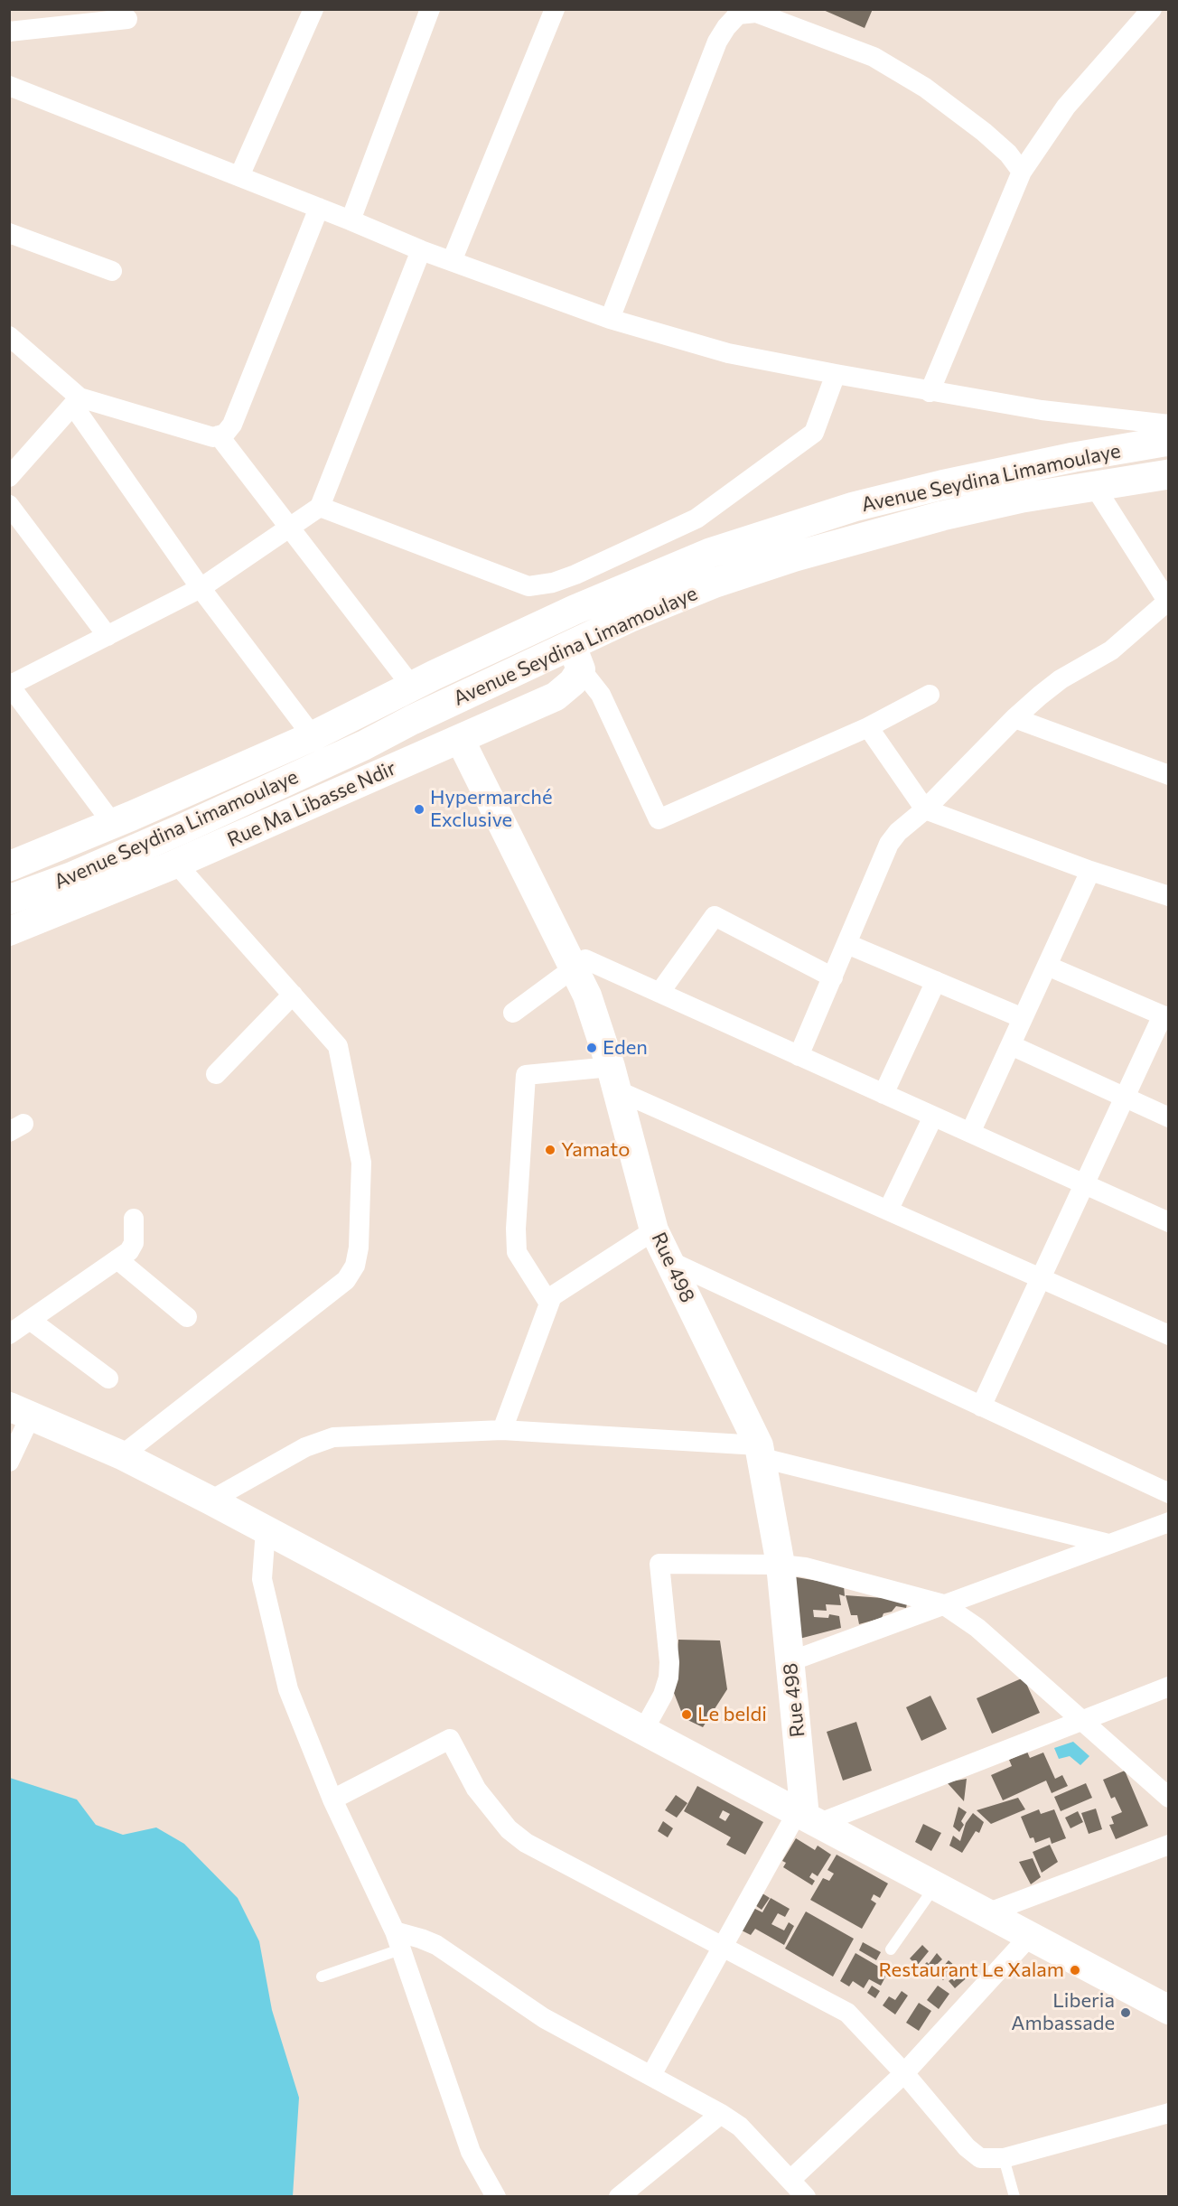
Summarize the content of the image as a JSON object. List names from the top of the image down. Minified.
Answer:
{"streets":{"highway":["Avenue Seydina Limamoulaye"],"street":["Rue Ma Libasse Ndir","Rue 498"]},"crossings":[["Avenue Seydina Limamoulaye","Rue Ma Libasse Ndir"],["Rue Ma Libasse Ndir","Rue 498"]],"places":["Hypermarché Exclusive","Eden","Yamato","Le beldi","Restaurant Le Xalam","Liberia Ambassade"]}
